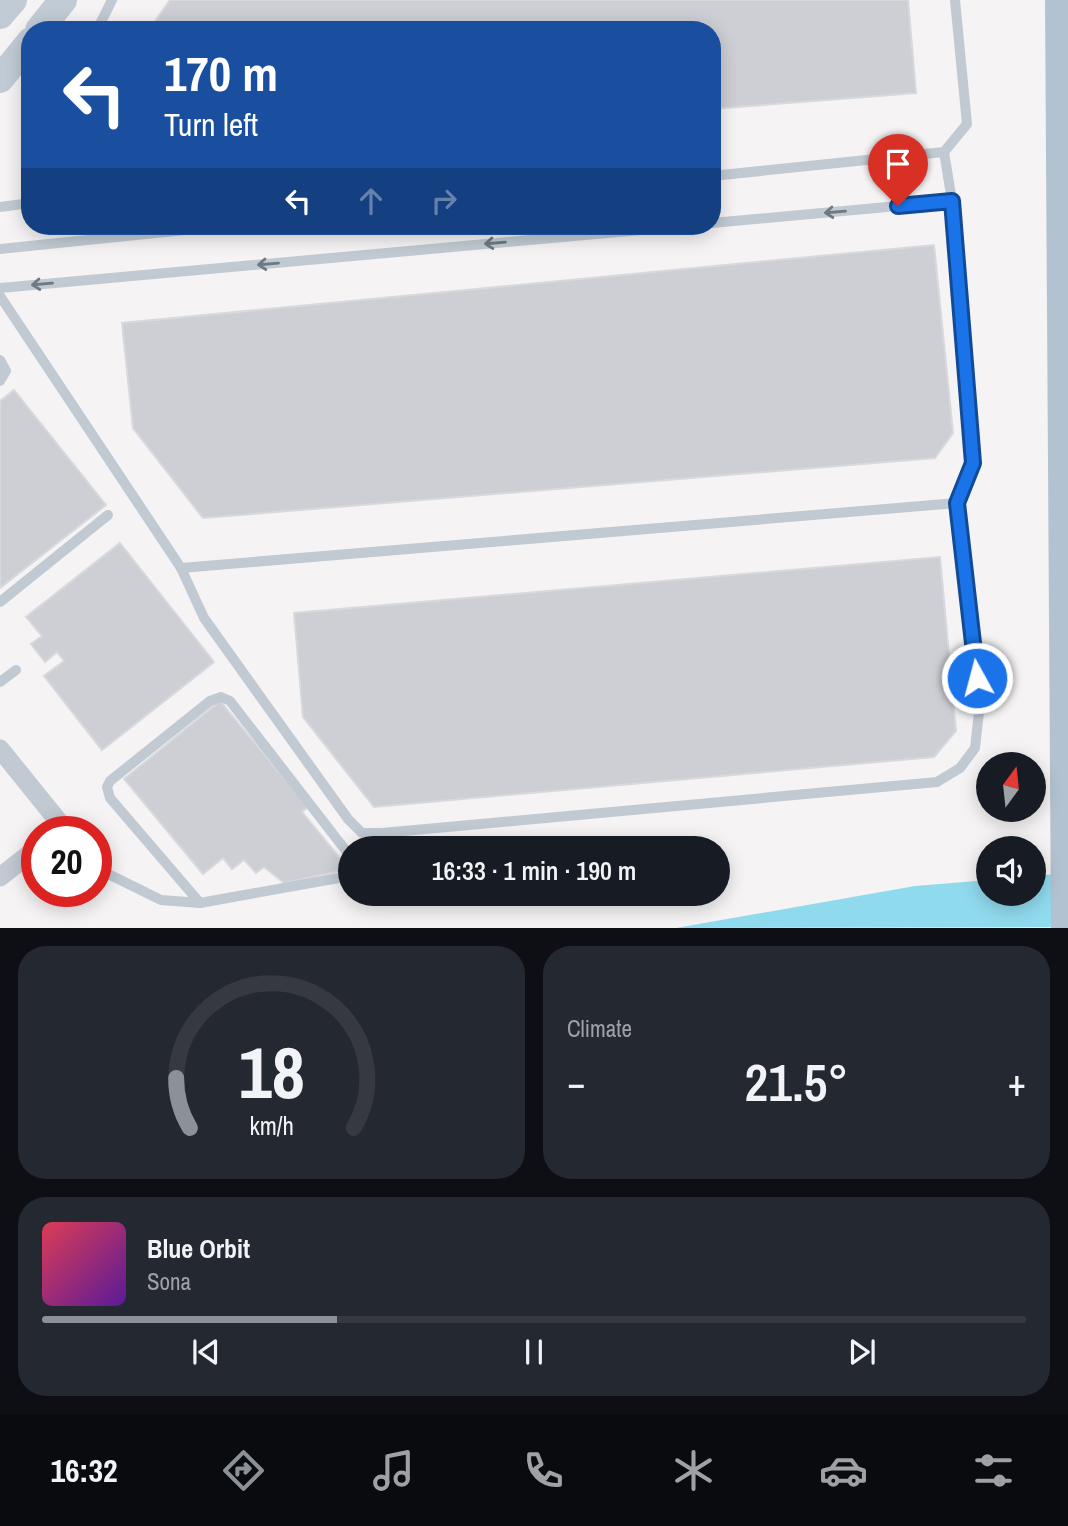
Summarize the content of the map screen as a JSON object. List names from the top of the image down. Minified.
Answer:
{"north":"top","page":{"turn":["170 m","Turn left"],"limit":"20","trip":"16:33 · 1 min · 190 m","tile":"Climate","heat":["−","21.5°","+"],"song":["Blue Orbit","Sona"],"tabs":"16:32","gauge":["18","km/h"]}}
